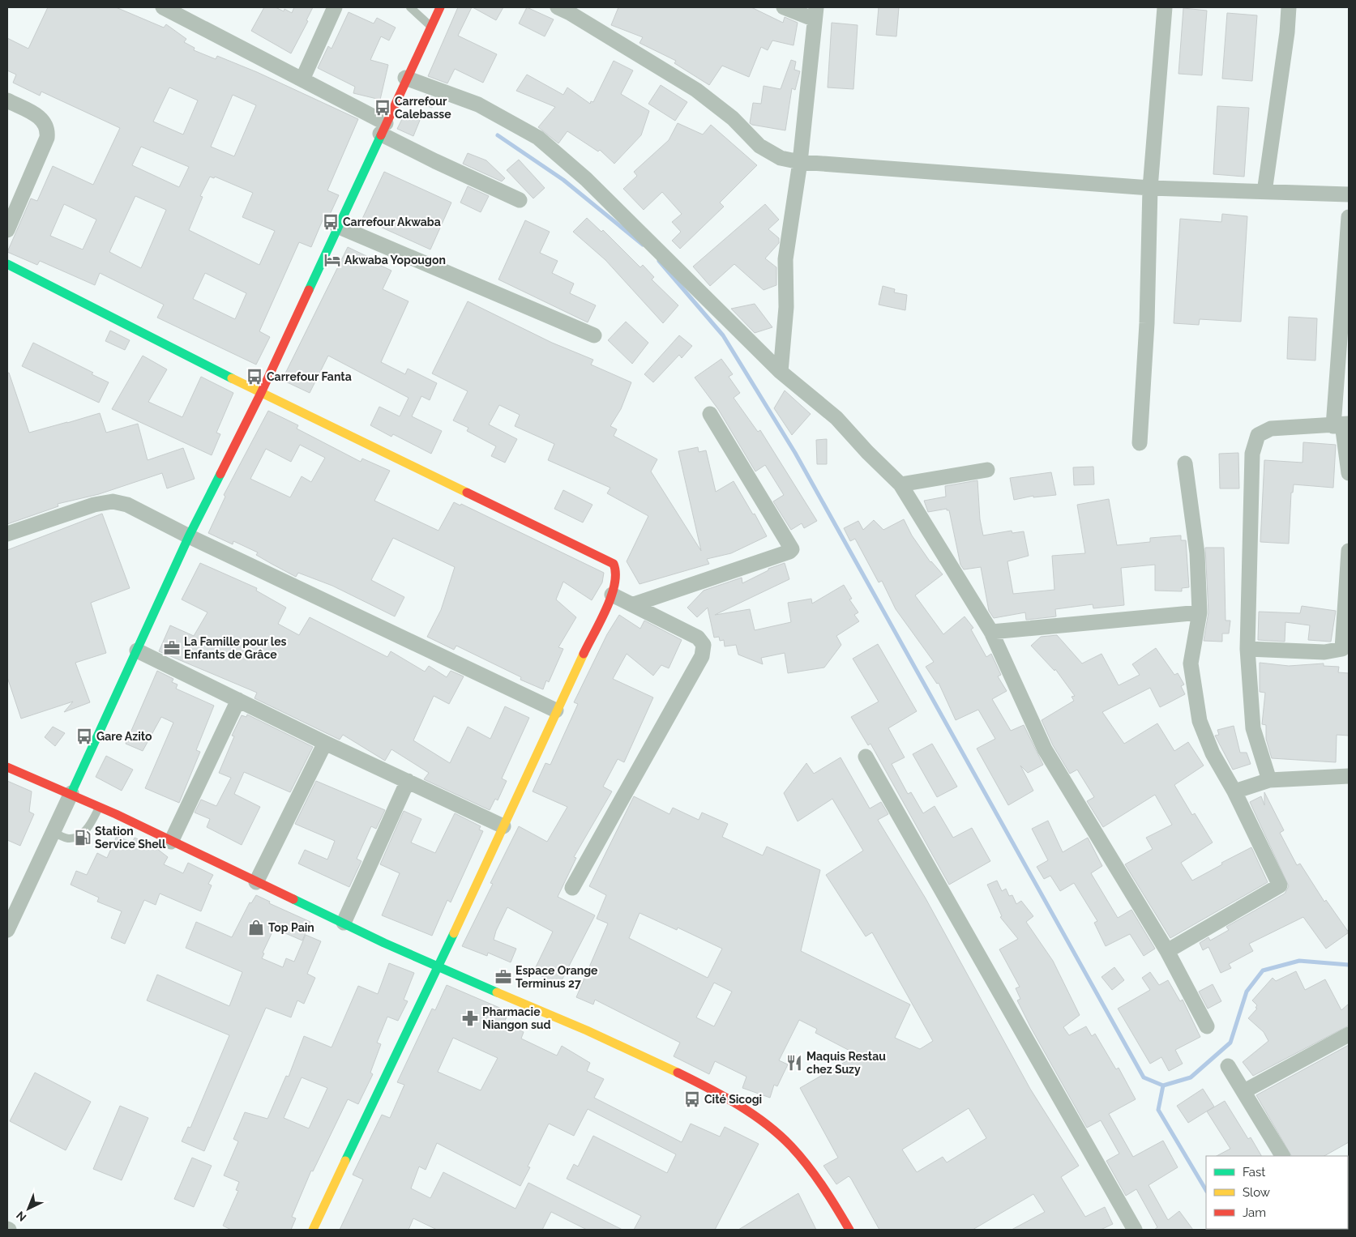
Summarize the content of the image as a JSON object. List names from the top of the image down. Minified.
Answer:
{"places":{"bus stop":["Carrefour Calebasse","Carrefour Akwaba","Carrefour Fanta","Gare Azito","Cité Sicogi"],"hotel":["Akwaba Yopougon"],"office":["La Famille pour les Enfants de Grâce","Espace Orange Terminus 27"],"fuel station":["Station Service Shell"],"shop":["Top Pain"],"pharmacy":["Pharmacie Niangon sud"],"restaurant":["Maquis Restau chez Suzy"]},"legend":["Fast","Slow","Jam"],"north":"bottom left"}
